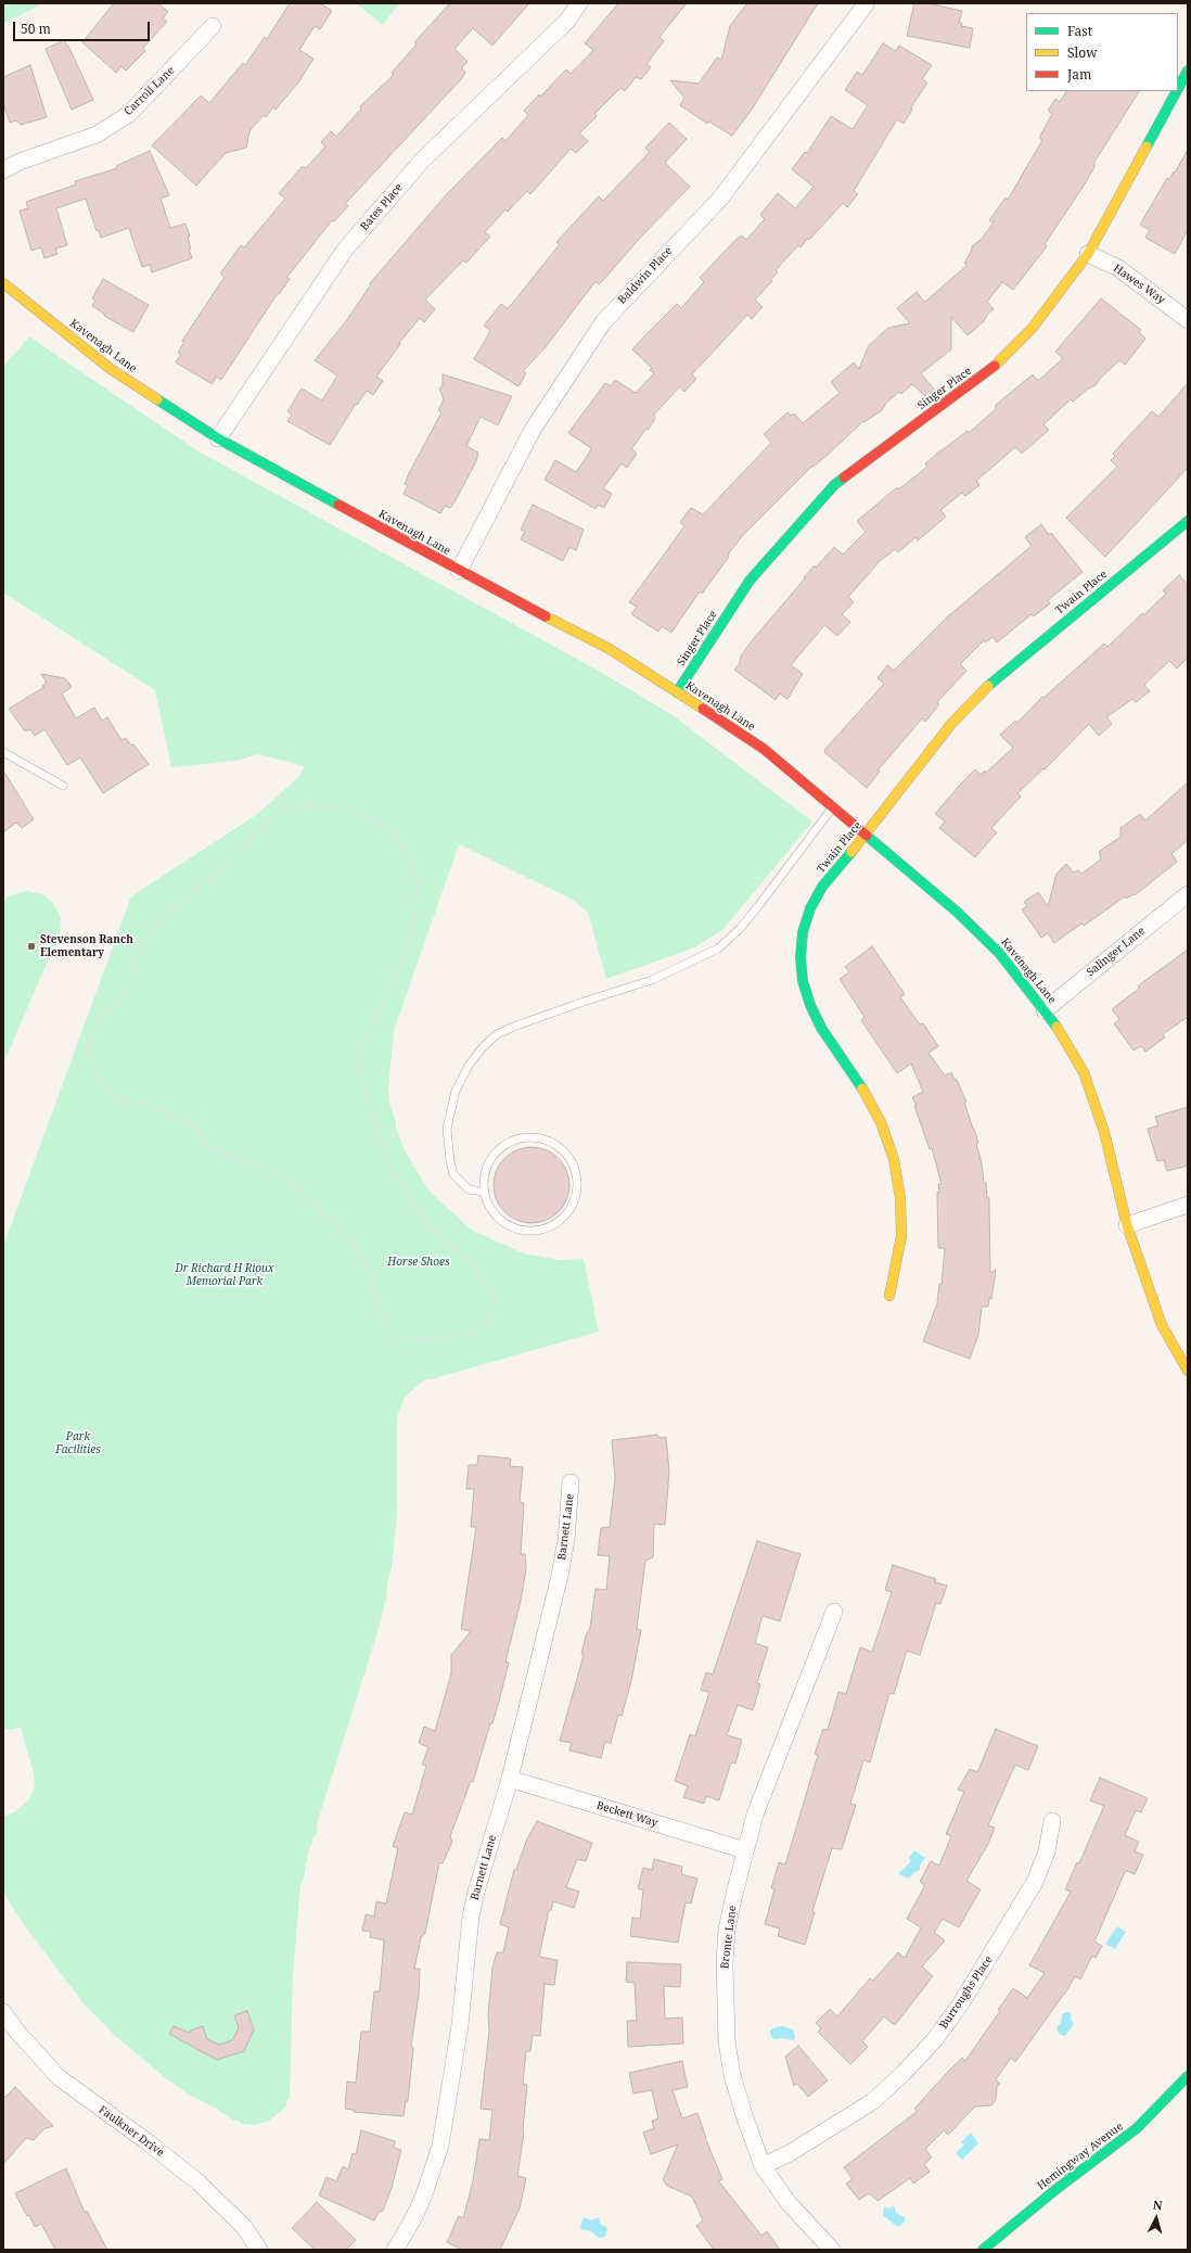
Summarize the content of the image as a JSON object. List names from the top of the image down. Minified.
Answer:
{"streets":{"main road":["Kavenagh Lane","Singer Place","Twain Place","Hemingway Avenue"],"street":["Carroll Lane","Bates Place","Baldwin Place","Hawes Way","Salinger Lane","Barnett Lane","Beckett Way","Bronte Lane","Burroughs Place","Faulkner Drive"]},"crossings":[["Bates Place","Kavenagh Lane"],["Baldwin Place","Kavenagh Lane"],["Hawes Way","Singer Place"],["Kavenagh Lane","Singer Place"],["Kavenagh Lane","Twain Place"],["Kavenagh Lane","Salinger Lane"],["Barnett Lane","Beckett Way"],["Beckett Way","Bronte Lane"],["Bronte Lane","Burroughs Place"]],"parks":["Horse Shoes","Dr Richard H Rioux Memorial Park","Park Facilities"],"places":["Stevenson Ranch Elementary"],"legend":["Fast","Slow","Jam"],"scale_bar":"50 m","north":"top"}
